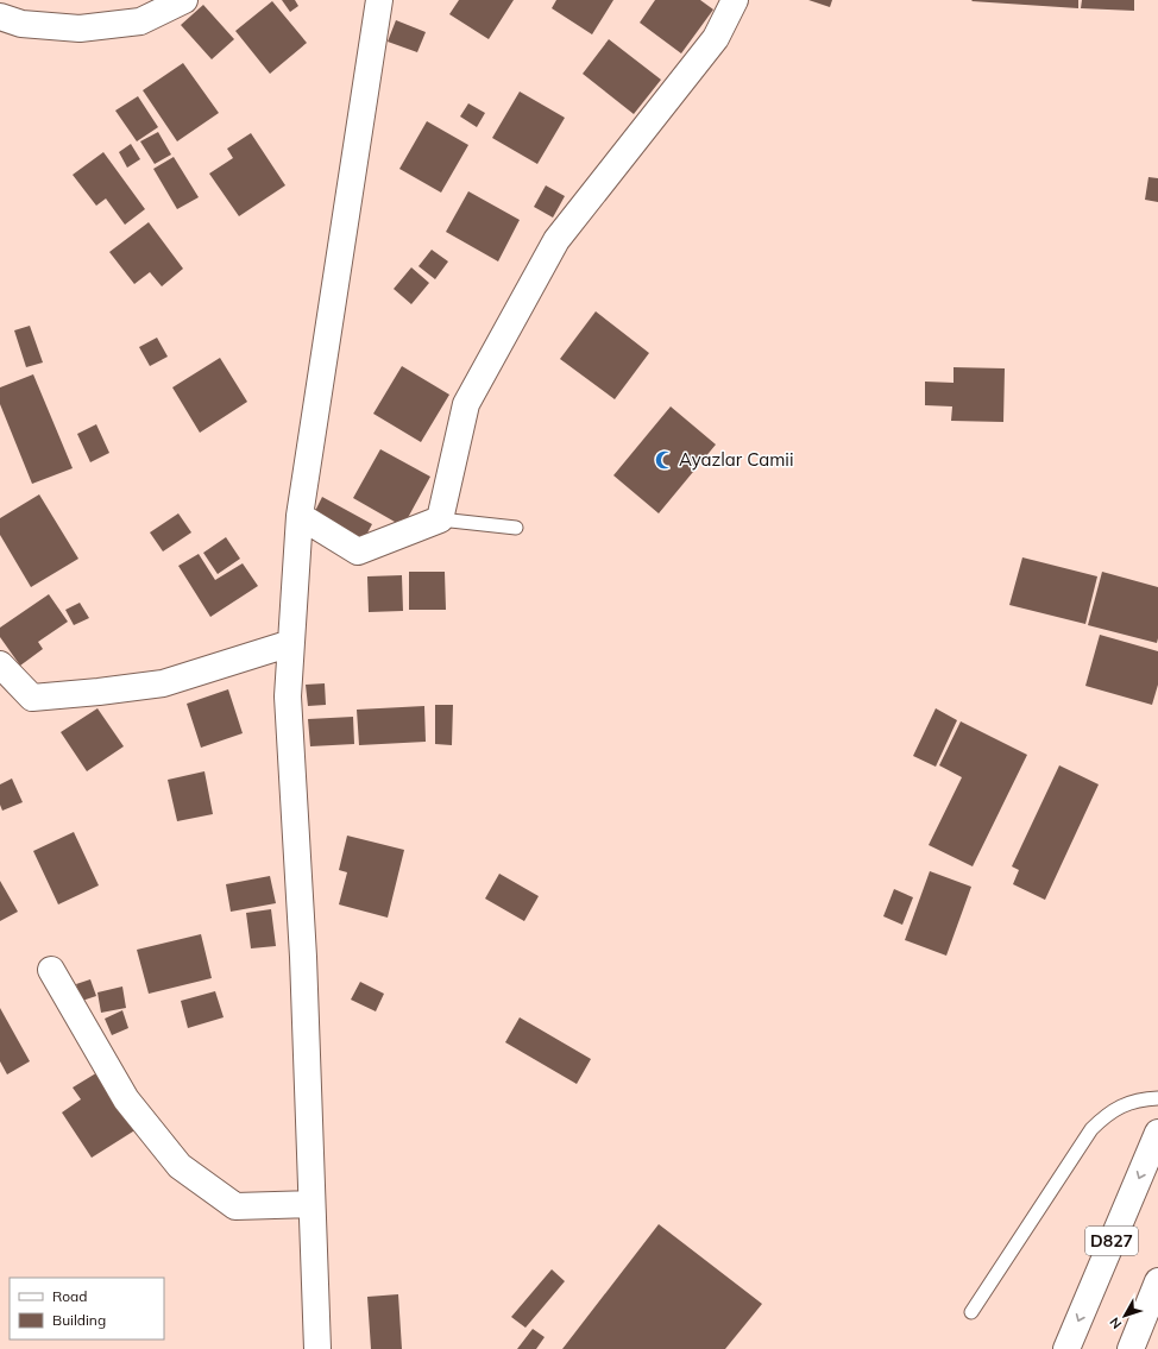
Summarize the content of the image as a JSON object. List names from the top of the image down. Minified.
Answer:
{"streets":{"main road":["D827"]},"places":{"mosque":["Ayazlar Camii"]},"legend":["Road","Building"],"north":"bottom left"}
